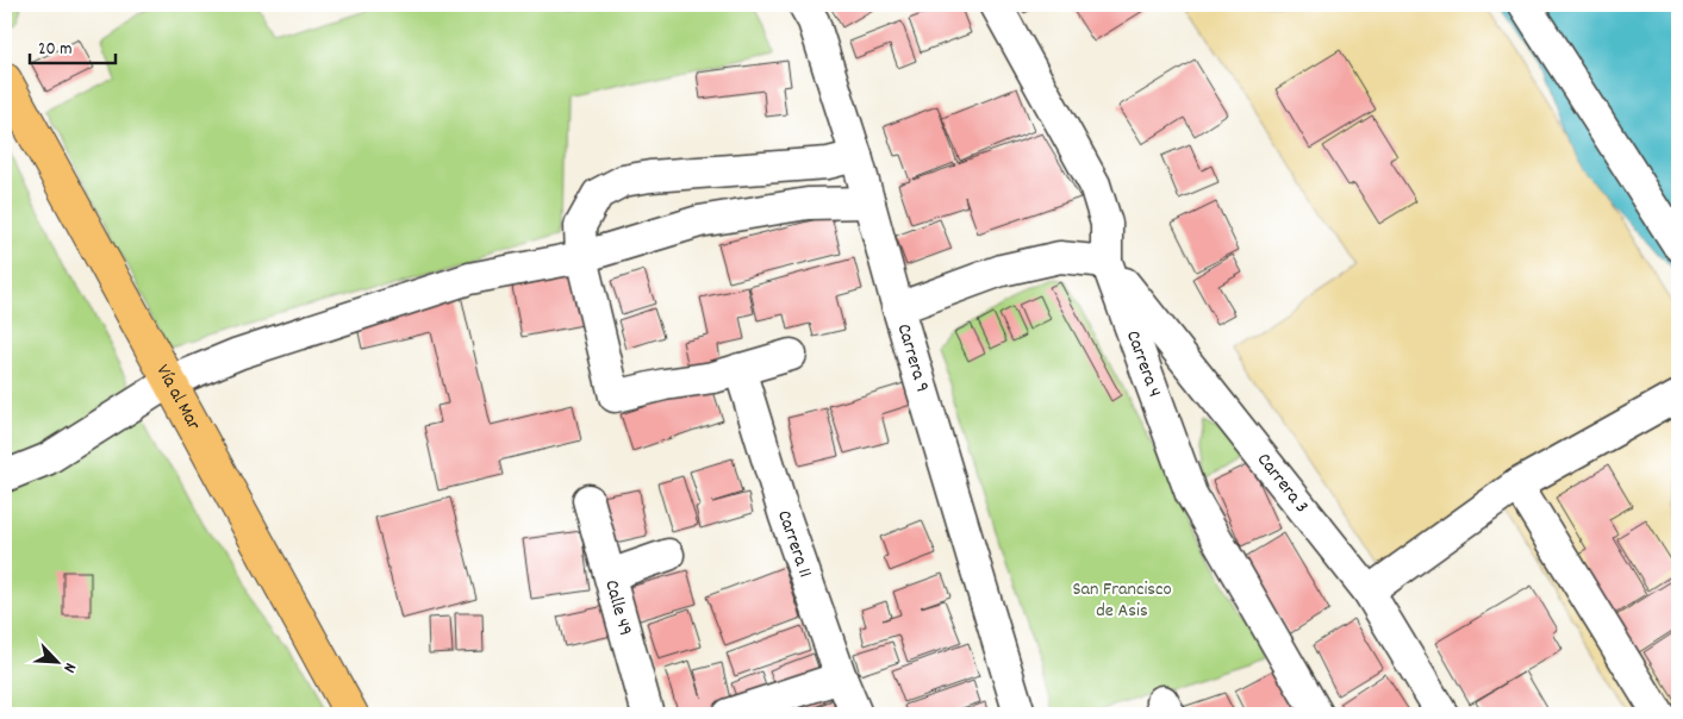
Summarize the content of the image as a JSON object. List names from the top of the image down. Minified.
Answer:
{"streets":{"highway":["Vía al Mar"],"street":["Carrera 9","Carrera 4","Carrera 3","Carrera 11","Calle 49"]},"crossings":[["Carrera 4","Carrera 3"]],"parks":["San Francisco de Asis"],"scale_bar":"20 m","north":"bottom right"}
